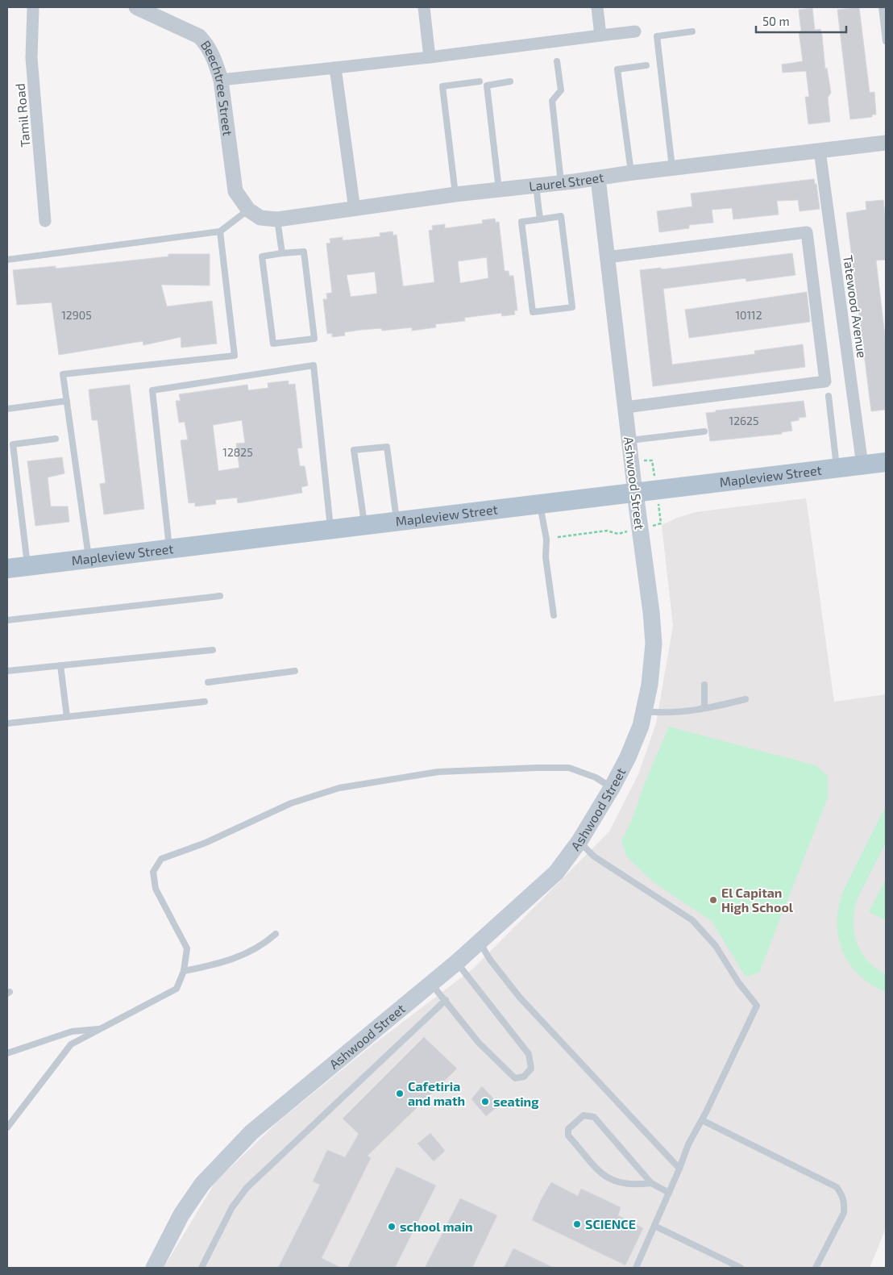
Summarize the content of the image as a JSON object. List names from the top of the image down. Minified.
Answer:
{"streets":{"main road":["Mapleview Street","Ashwood Street"],"street":["Beechtree Street","Tamil Road","Laurel Street","Tatewood Avenue"]},"crossings":[["Beechtree Street","Laurel Street"],["Laurel Street","Tatewood Avenue"],["Laurel Street","Ashwood Street"],["Tatewood Avenue","Mapleview Street"],["Mapleview Street","Ashwood Street"]],"places":["El Capitan High School","Cafetiria and math","seating","SCIENCE","school main"],"house_numbers":["12905","10112","12625","12825"],"scale_bar":"50 m"}
